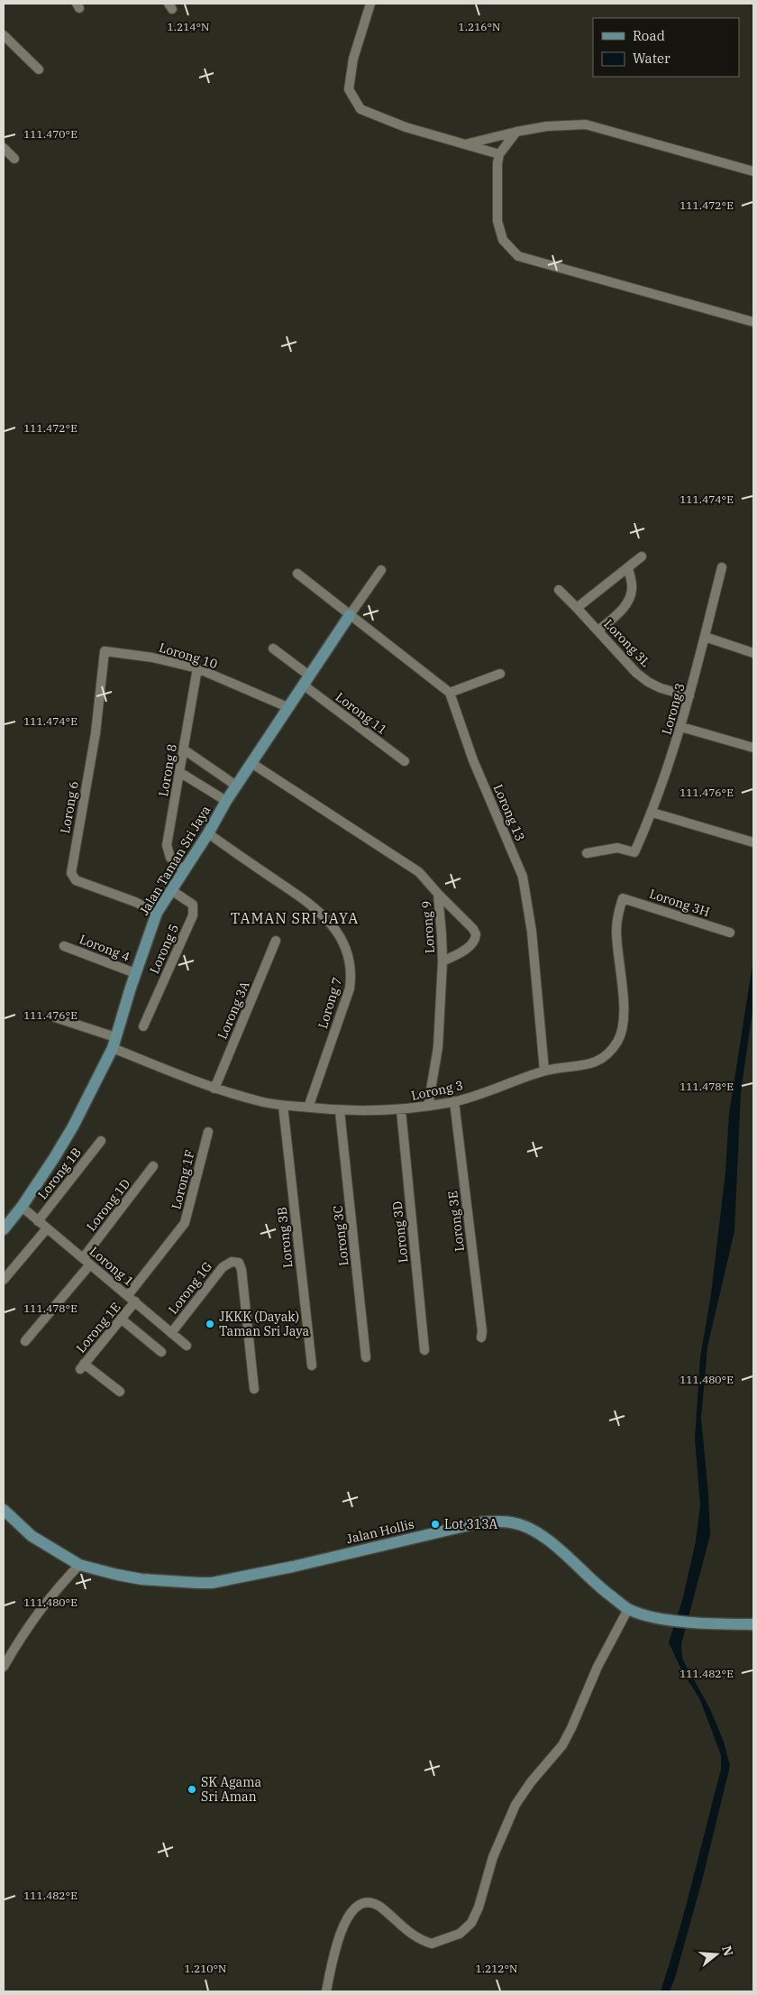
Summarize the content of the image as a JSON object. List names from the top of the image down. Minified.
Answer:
{"streets":{"main road":["Jalan Taman Sri Jaya","Jalan Hollis"],"street":["Lorong 3L","Lorong 10","Lorong 3","Lorong 11","Lorong 8","Lorong 6","Lorong 13","Lorong 3H","Lorong 9","Lorong 4","Lorong 5","Lorong 7","Lorong 3A","Lorong 1B","Lorong 1F","Lorong 1D","Lorong 3E","Lorong 3D","Lorong 3C","Lorong 3B","Lorong 1","Lorong 1G","Lorong 1E"]},"crossings":[["Lorong 3L","Lorong 3"],["Lorong 10","Lorong 8"],["Lorong 10","Lorong 6"],["Lorong 10","Jalan Taman Sri Jaya"],["Lorong 3","Lorong 13"],["Lorong 3","Jalan Taman Sri Jaya"],["Lorong 3","Lorong 3H"],["Lorong 3","Lorong 9"],["Lorong 3","Lorong 7"],["Lorong 3","Lorong 3A"],["Lorong 3","Lorong 3E"],["Lorong 3","Lorong 3D"],["Lorong 3","Lorong 3C"],["Lorong 3","Lorong 3B"],["Lorong 11","Jalan Taman Sri Jaya"],["Lorong 8","Jalan Taman Sri Jaya"],["Lorong 6","Jalan Taman Sri Jaya"],["Jalan Taman Sri Jaya","Lorong 9"],["Jalan Taman Sri Jaya","Lorong 4"],["Jalan Taman Sri Jaya","Lorong 5"],["Jalan Taman Sri Jaya","Lorong 7"],["Jalan Taman Sri Jaya","Lorong 1"],["Lorong 1B","Lorong 1"],["Lorong 1F","Lorong 1"],["Lorong 1F","Lorong 1E"],["Lorong 1D","Lorong 1"],["Lorong 1","Lorong 1G"],["Lorong 1","Lorong 1E"]],"districts":["TAMAN SRI JAYA"],"places":["JKKK (Dayak) Taman Sri Jaya","Lot 313A","SK Agama Sri Aman"],"legend":["Road","Water"],"north":"right","coordinates":["1.214°N","1.216°N","111.470°E","111.472°E","111.474°E","111.476°E","111.478°E","111.480°E","111.482°E","1.210°N","1.212°N"]}
